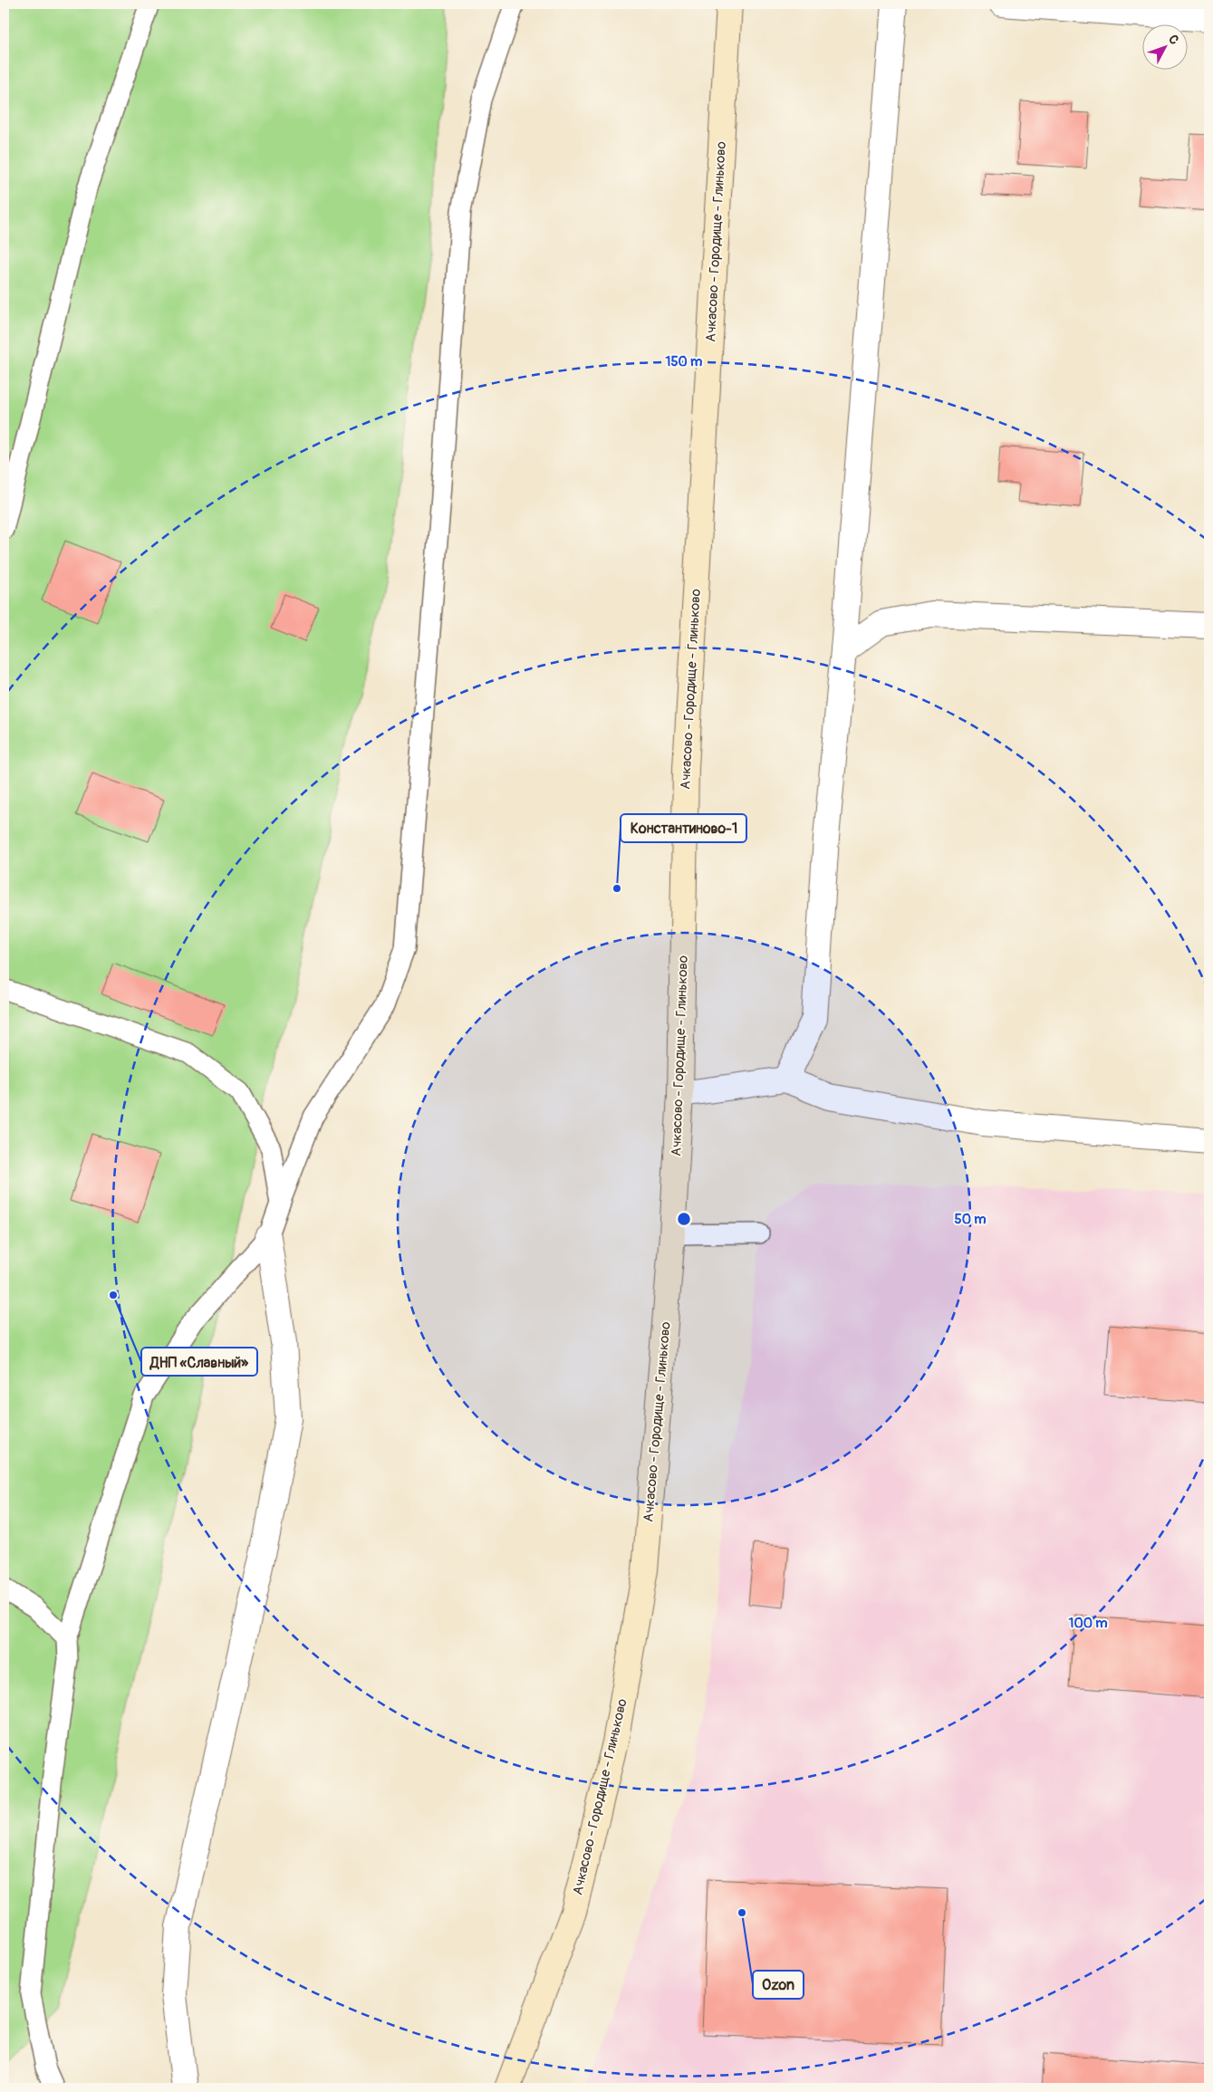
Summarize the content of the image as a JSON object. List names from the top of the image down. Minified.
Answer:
{"streets":{"street":["Ачкасово - Городище - Глиньково"]},"places":["Константиново-1","ДНП «Славный»","Ozon"],"north":"top right","rings":["150 m","50 m","100 m"]}
